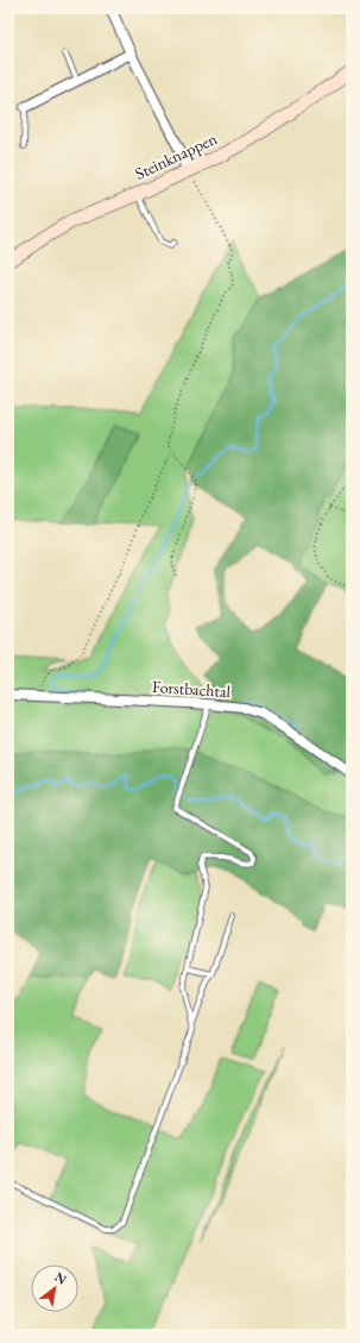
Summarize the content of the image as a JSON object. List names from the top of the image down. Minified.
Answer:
{"streets":{"street":["Steinknappen","Forstbachtal"]},"north":"top right"}
